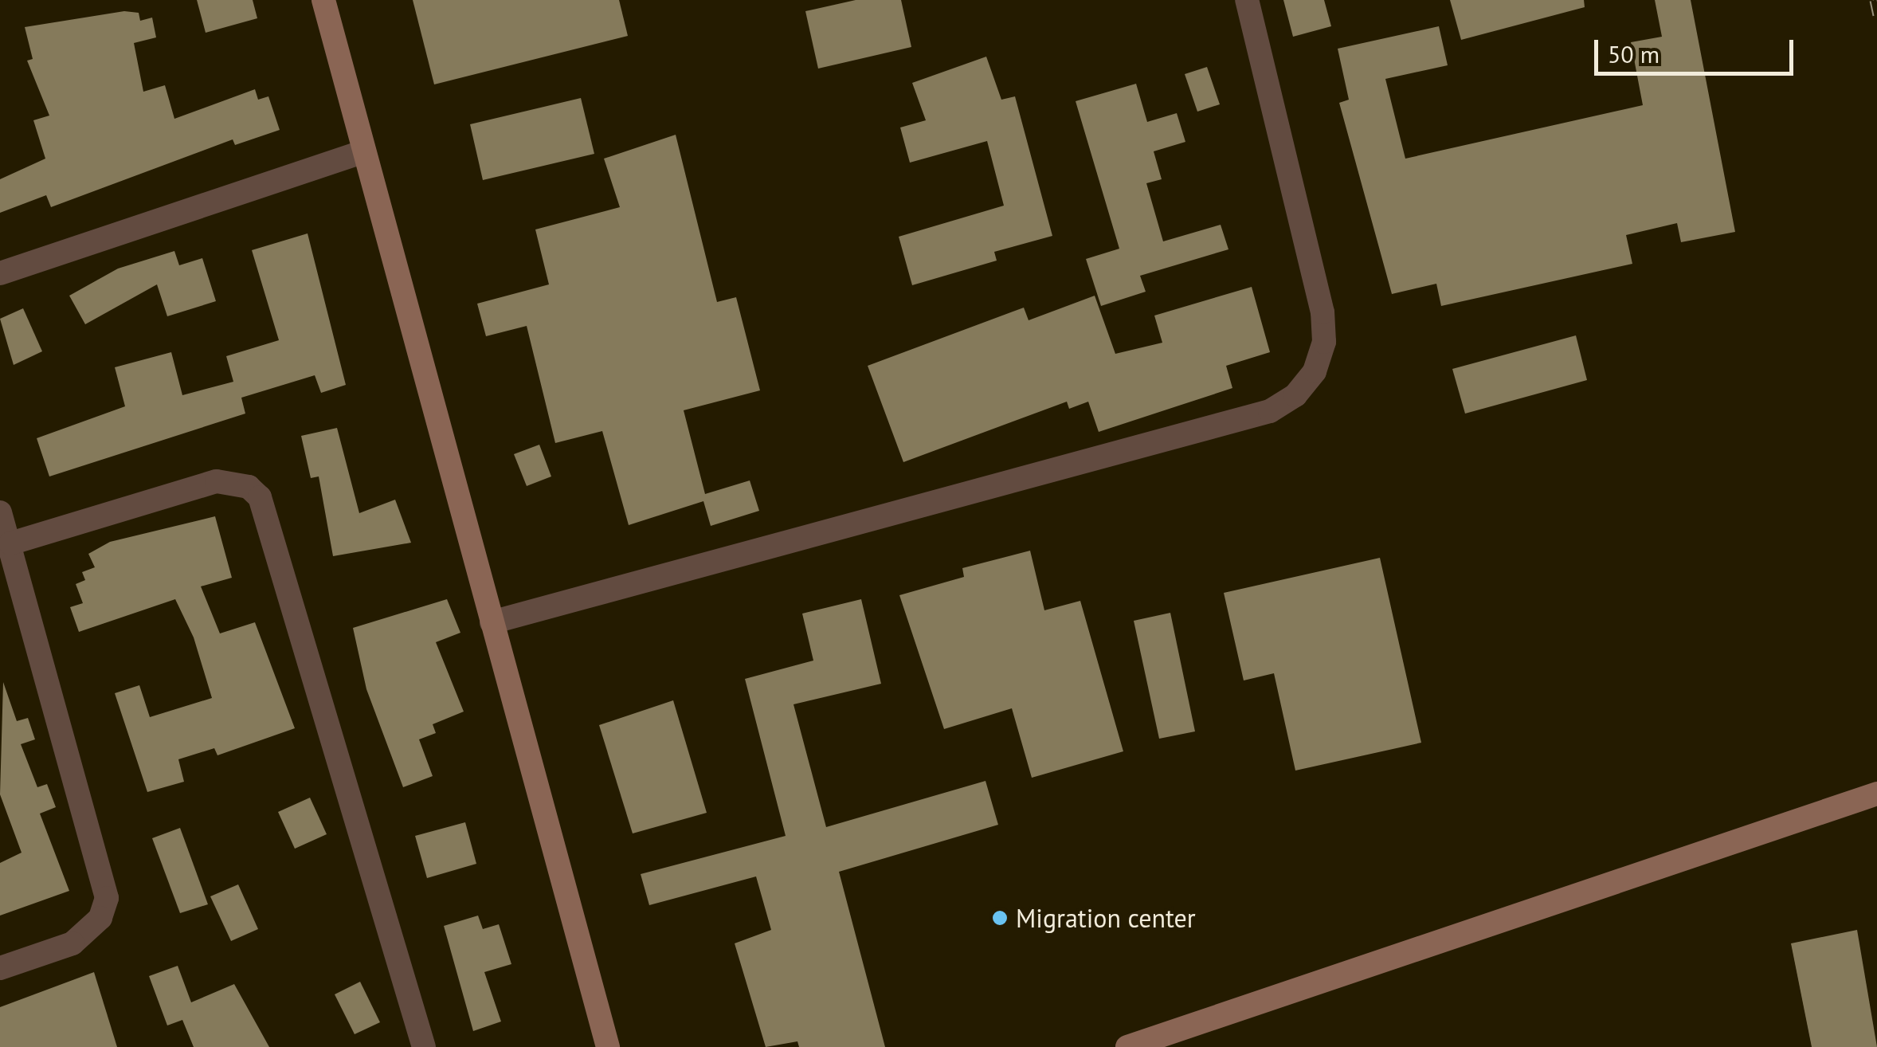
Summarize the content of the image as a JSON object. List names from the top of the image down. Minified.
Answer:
{"places":["Migration center"],"scale_bar":"50 m"}
